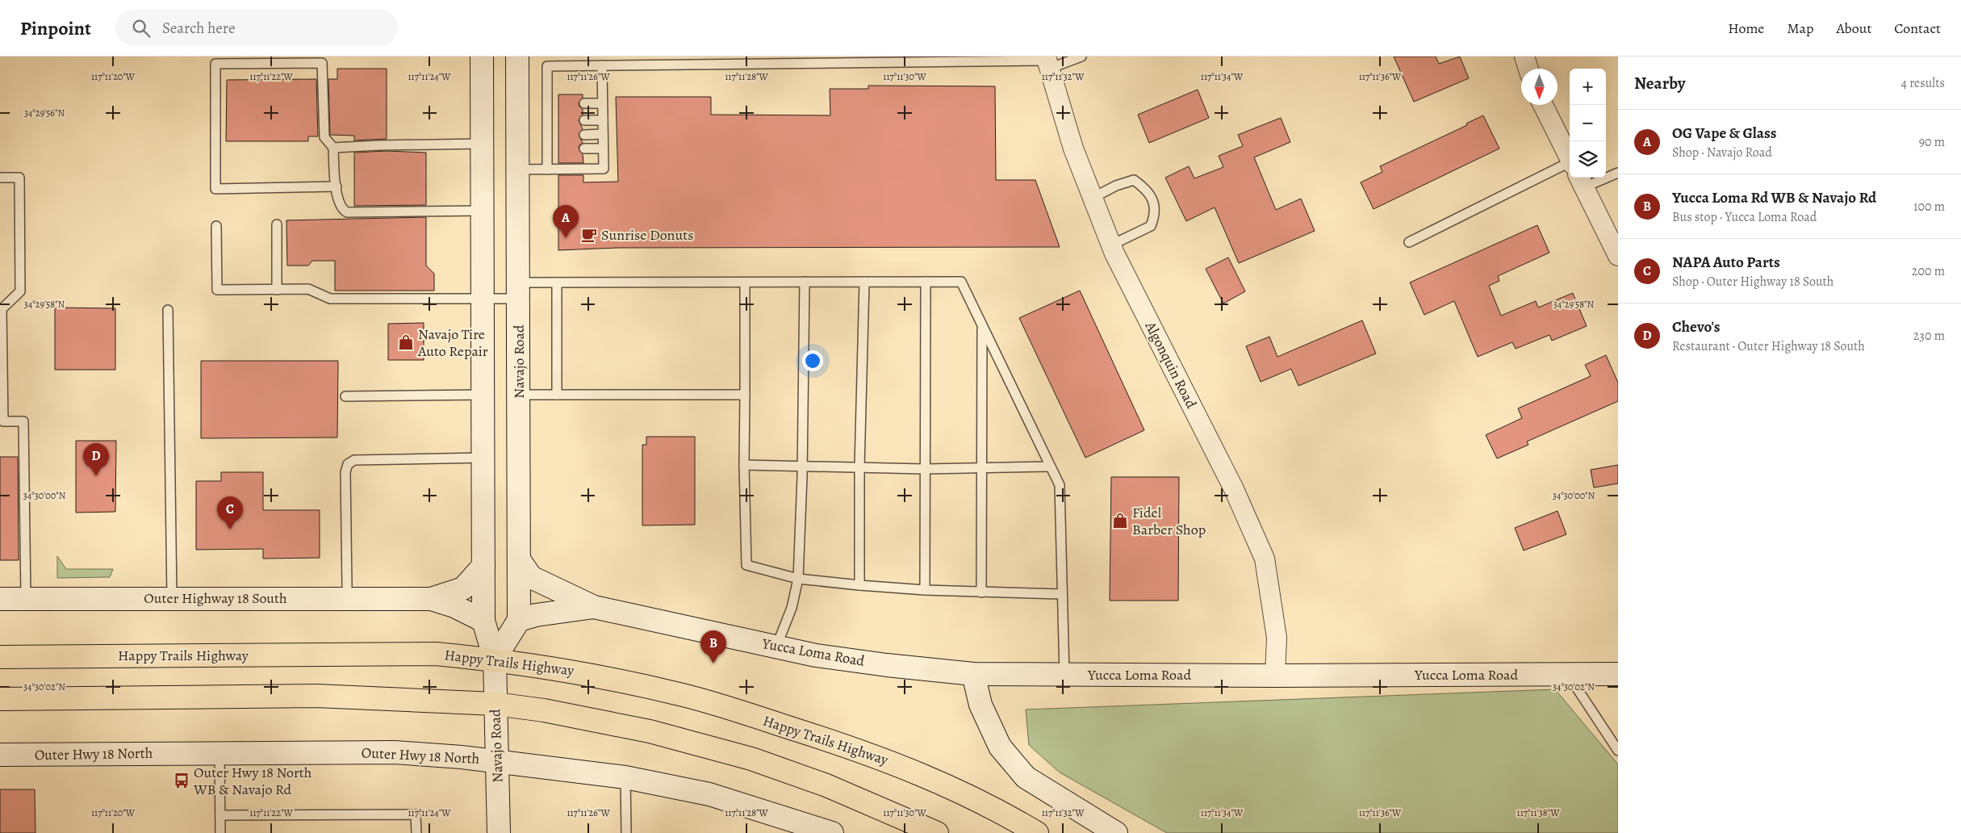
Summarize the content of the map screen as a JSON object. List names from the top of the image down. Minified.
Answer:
{"streets":{"main road":["Navajo Road","Outer Highway 18 South","Yucca Loma Road","Happy Trails Highway","Outer Hwy 18 North"],"street":["Algonquin Road"]},"crossings":[["Navajo Road","Happy Trails Highway"],["Navajo Road","Outer Hwy 18 North"],["Algonquin Road","Yucca Loma Road"]],"places":{"cafe":["Sunrise Donuts"],"shop":["Navajo Tire Auto Repair","Fidel Barber Shop"],"bus stop":["Outer Hwy 18 North WB & Navajo Rd"]},"north":"bottom","page":{"header":"Pinpoint","search":"Search here","nav":["Home","Map","About","Contact"],"heading":["Nearby","4 results"],"map_buttons":["+","−"],"list":[{"mark":"A","name":"OG Vape & Glass","note":"Shop · Navajo Road","value":"90 m"},{"mark":"B","name":"Yucca Loma Rd WB & Navajo Rd","note":"Bus stop · Yucca Loma Road","value":"100 m"},{"mark":"C","name":"NAPA Auto Parts","note":"Shop · Outer Highway 18 South","value":"200 m"},{"mark":"D","name":"Chevo's","note":"Restaurant · Outer Highway 18 South","value":"230 m"}],"pins":["A","D","C","B"]},"coordinates":["117°11'20\"W","117°11'22\"W","117°11'24\"W","117°11'26\"W","117°11'28\"W","117°11'30\"W","117°11'32\"W","117°11'34\"W","117°11'36\"W","34°29'56\"N","34°29'58\"N","34°30'00\"N","34°30'02\"N","117°11'38\"W"]}
